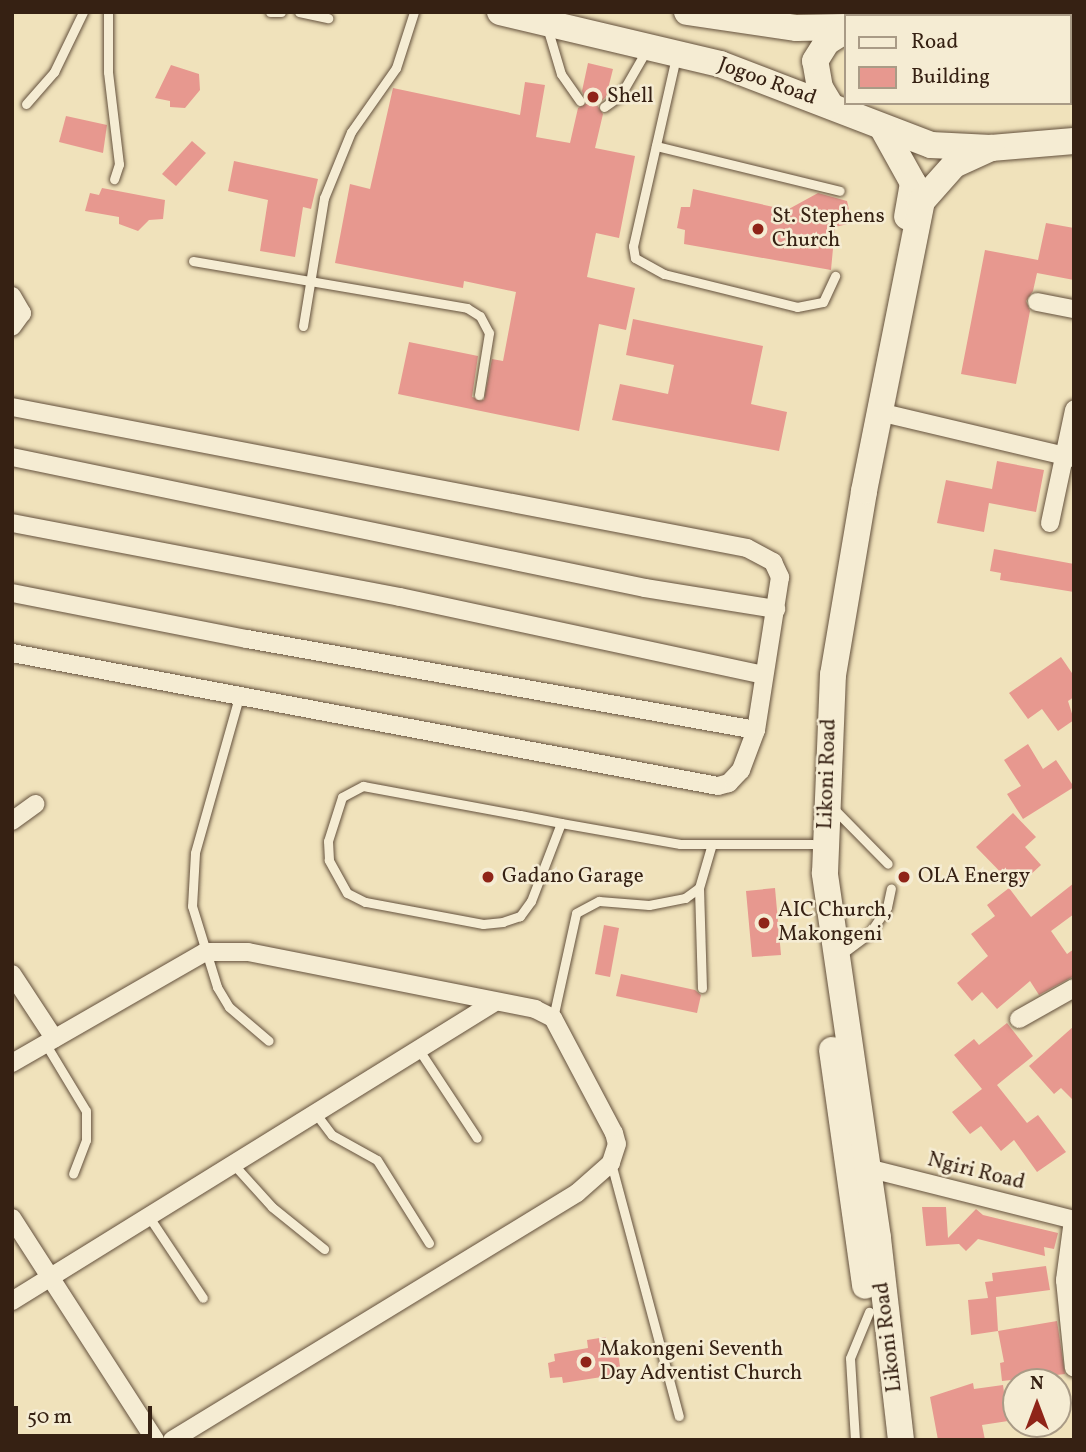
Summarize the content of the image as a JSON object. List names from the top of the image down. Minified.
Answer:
{"streets":{"street":["Jogoo Road","Likoni Road","Ngiri Road"]},"crossings":[["Jogoo Road","Likoni Road"],["Likoni Road","Ngiri Road"]],"places":["Shell","St. Stephens Church","Gadano Garage","OLA Energy","AIC Church, Makongeni","Makongeni Seventh Day Adventist Church"],"legend":["Road","Building"],"scale_bar":"50 m","north":"top"}
